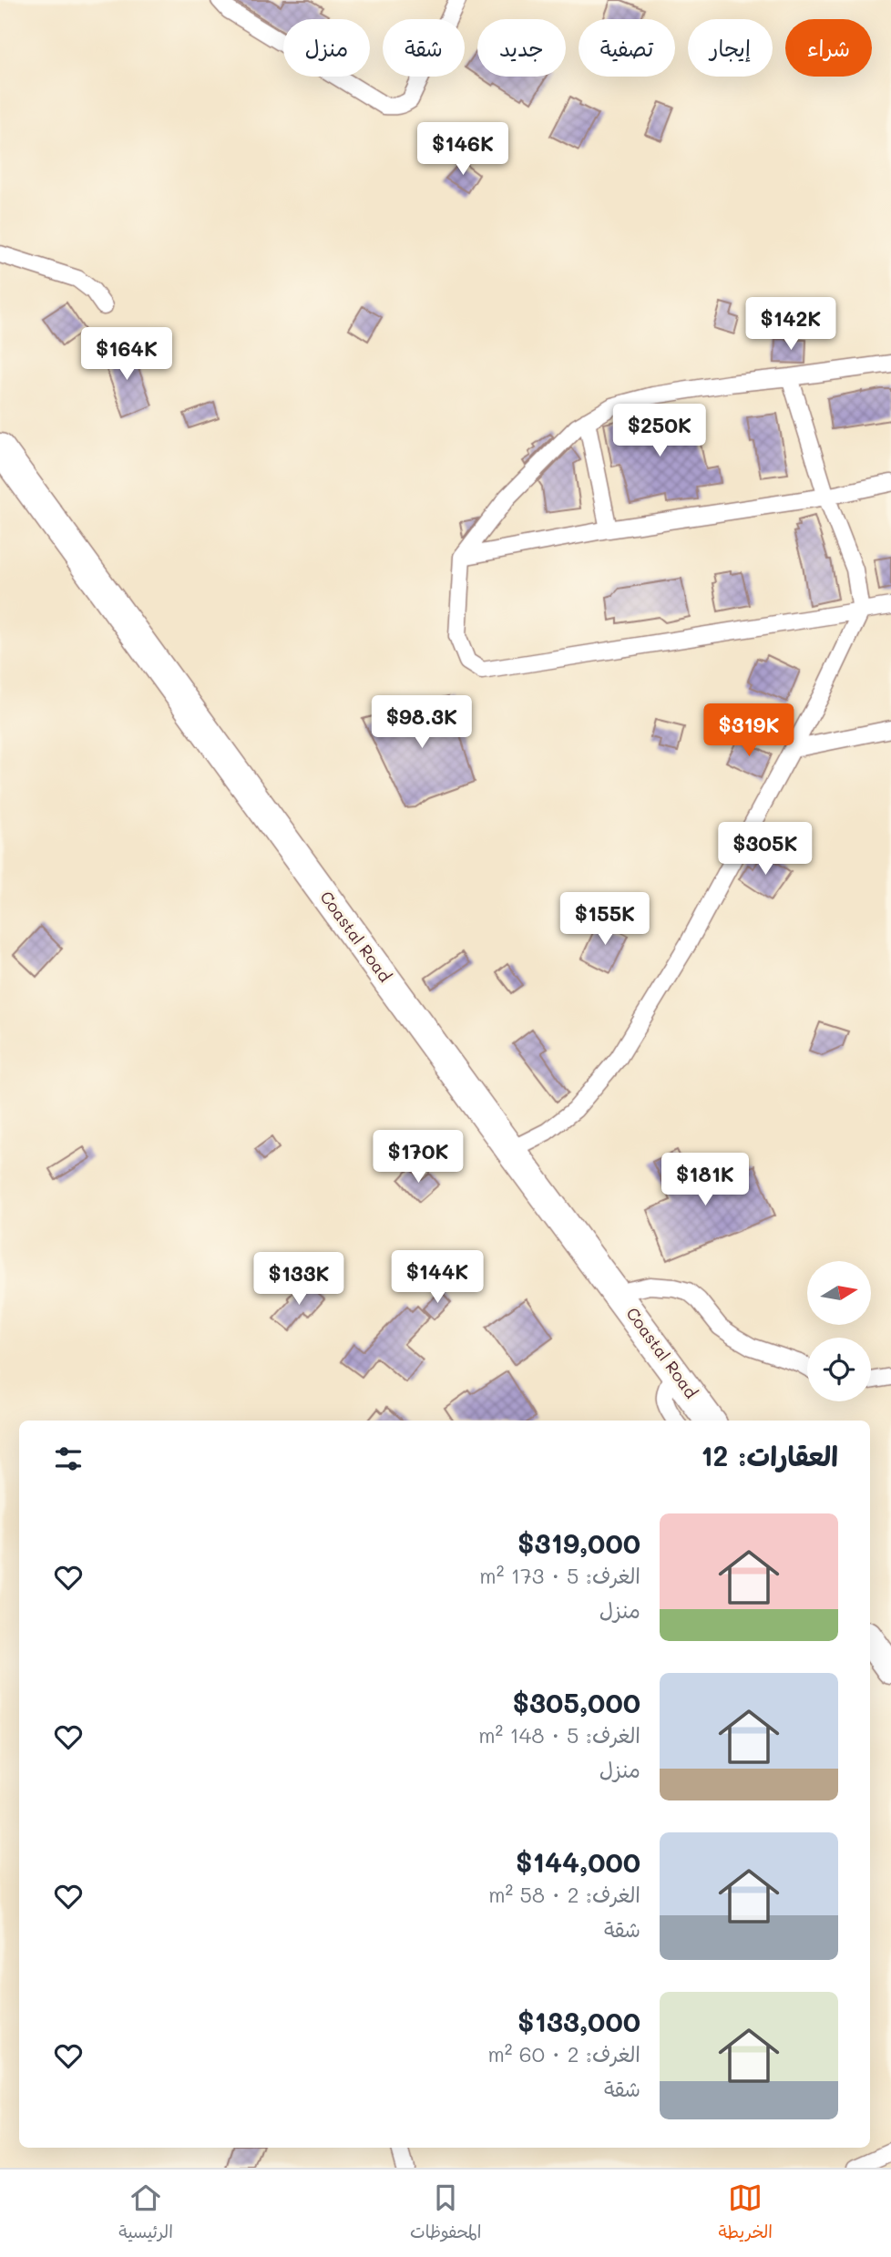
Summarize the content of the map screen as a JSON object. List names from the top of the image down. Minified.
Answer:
{"streets":{"highway":["Coastal Road"]},"north":"right","page":{"chip":["شراء","إيجار","تصفية","جديد","شقة","منزل"],"price":["$146K","$142K","$164K","$250K","$98.3K","$319K","$305K","$155K","$170K","$181K","$144K","$133K"],"heading":"العقارات: 12","list":[{"name":"$319,000","note":"الغرف: 5 · 173 m² · منزل"},{"name":"$305,000","note":"الغرف: 5 · 148 m² · منزل"},{"name":"$144,000","note":"الغرف: 2 · 58 m² · شقة"},{"name":"$133,000","note":"الغرف: 2 · 60 m² · شقة"}],"tabs":["الخريطة","المحفوظات","الرئيسية"]}}
